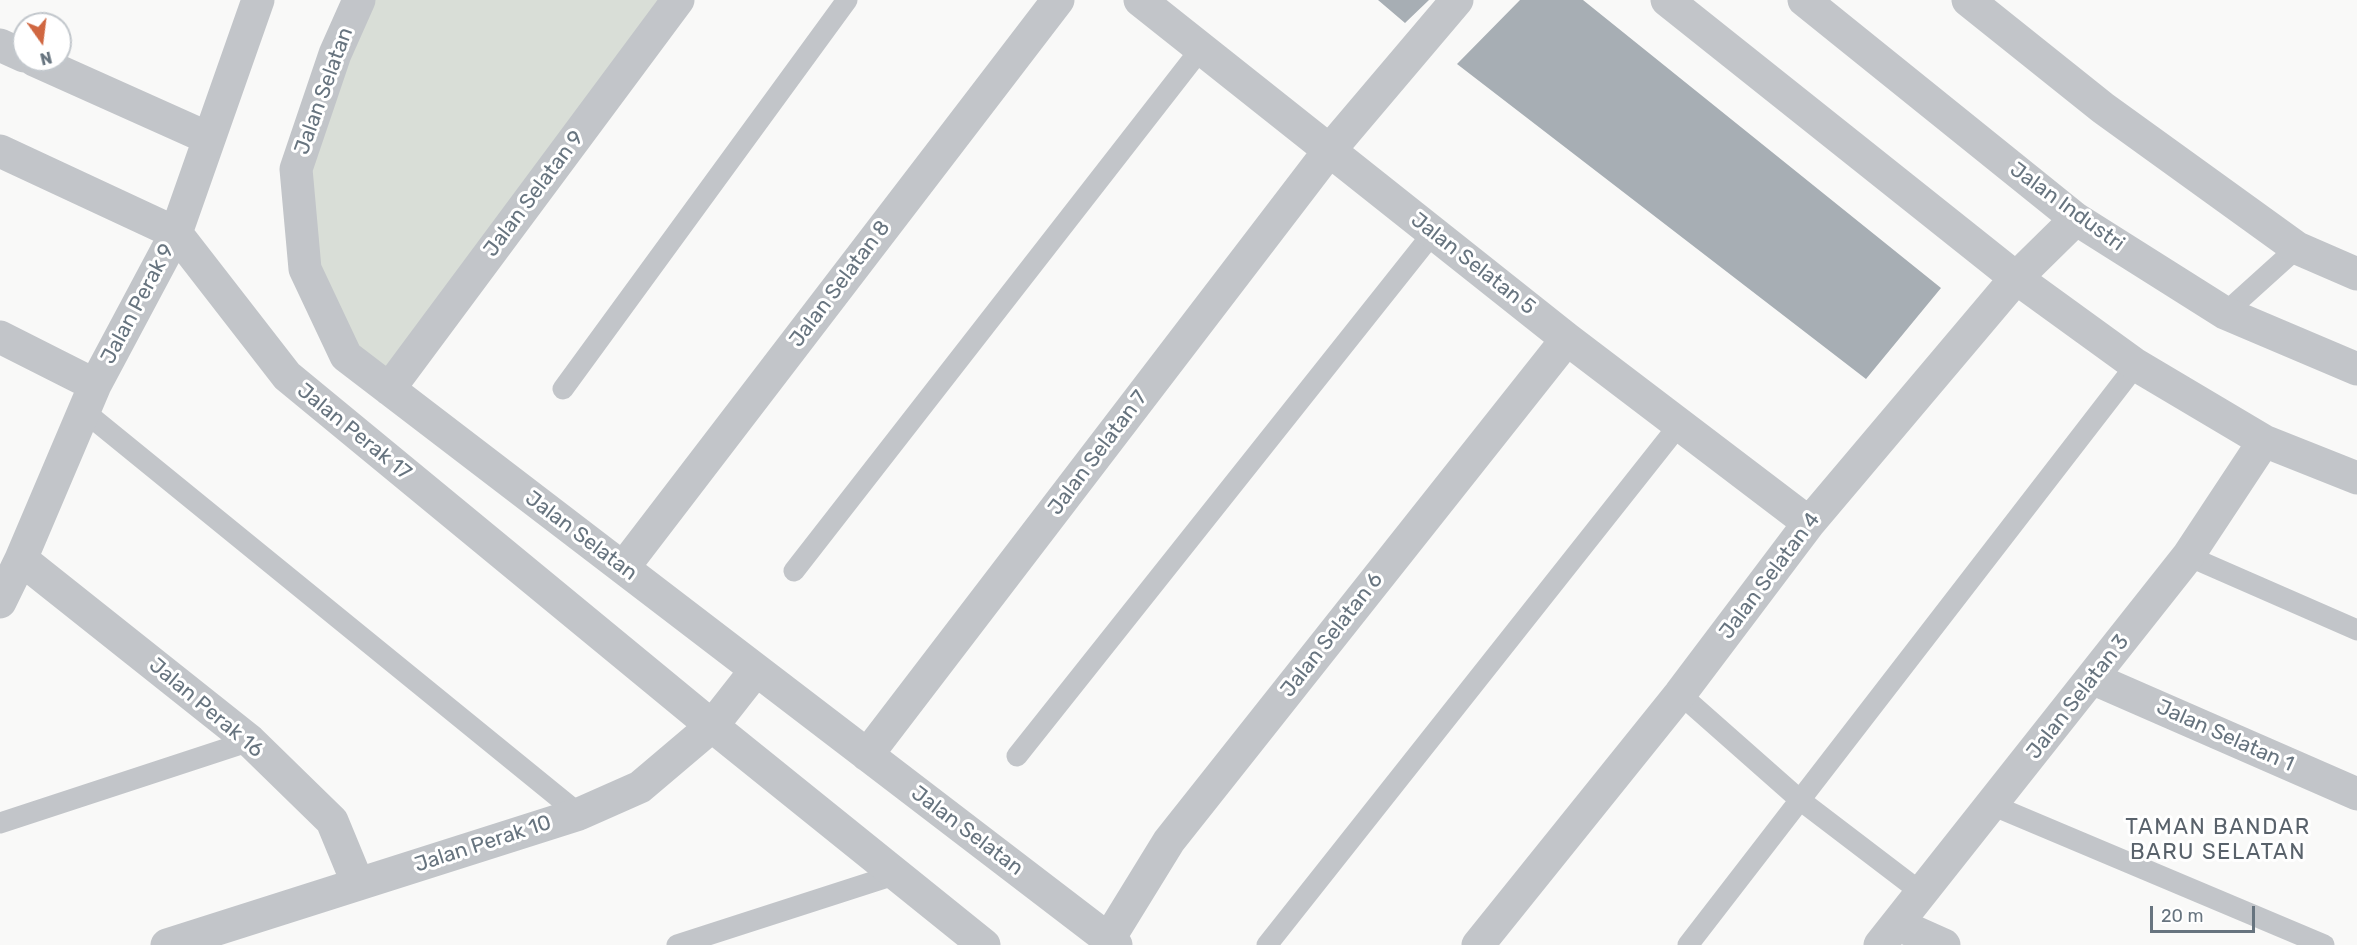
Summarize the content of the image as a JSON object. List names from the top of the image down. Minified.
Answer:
{"streets":{"street":["Jalan Selatan","Jalan Selatan 9","Jalan Industri","Jalan Selatan 5","Jalan Selatan 8","Jalan Perak 9","Jalan Perak 17","Jalan Selatan 7","Jalan Selatan 4","Jalan Selatan 6","Jalan Selatan 3","Jalan Perak 16","Jalan Selatan 1","Jalan Perak 10"]},"crossings":[["Jalan Selatan","Jalan Selatan 9"],["Jalan Selatan","Jalan Selatan 8"],["Jalan Selatan","Jalan Selatan 7"],["Jalan Selatan","Jalan Selatan 6"],["Jalan Selatan","Jalan Perak 10"],["Jalan Industri","Jalan Selatan 4"],["Jalan Selatan 5","Jalan Selatan 7"],["Jalan Selatan 5","Jalan Selatan 4"],["Jalan Selatan 5","Jalan Selatan 6"],["Jalan Perak 9","Jalan Perak 17"],["Jalan Perak 9","Jalan Perak 16"],["Jalan Perak 17","Jalan Perak 10"],["Jalan Selatan 3","Jalan Selatan 1"],["Jalan Perak 16","Jalan Perak 10"]],"districts":["TAMAN BANDAR BARU SELATAN"],"scale_bar":"20 m","north":"bottom"}
